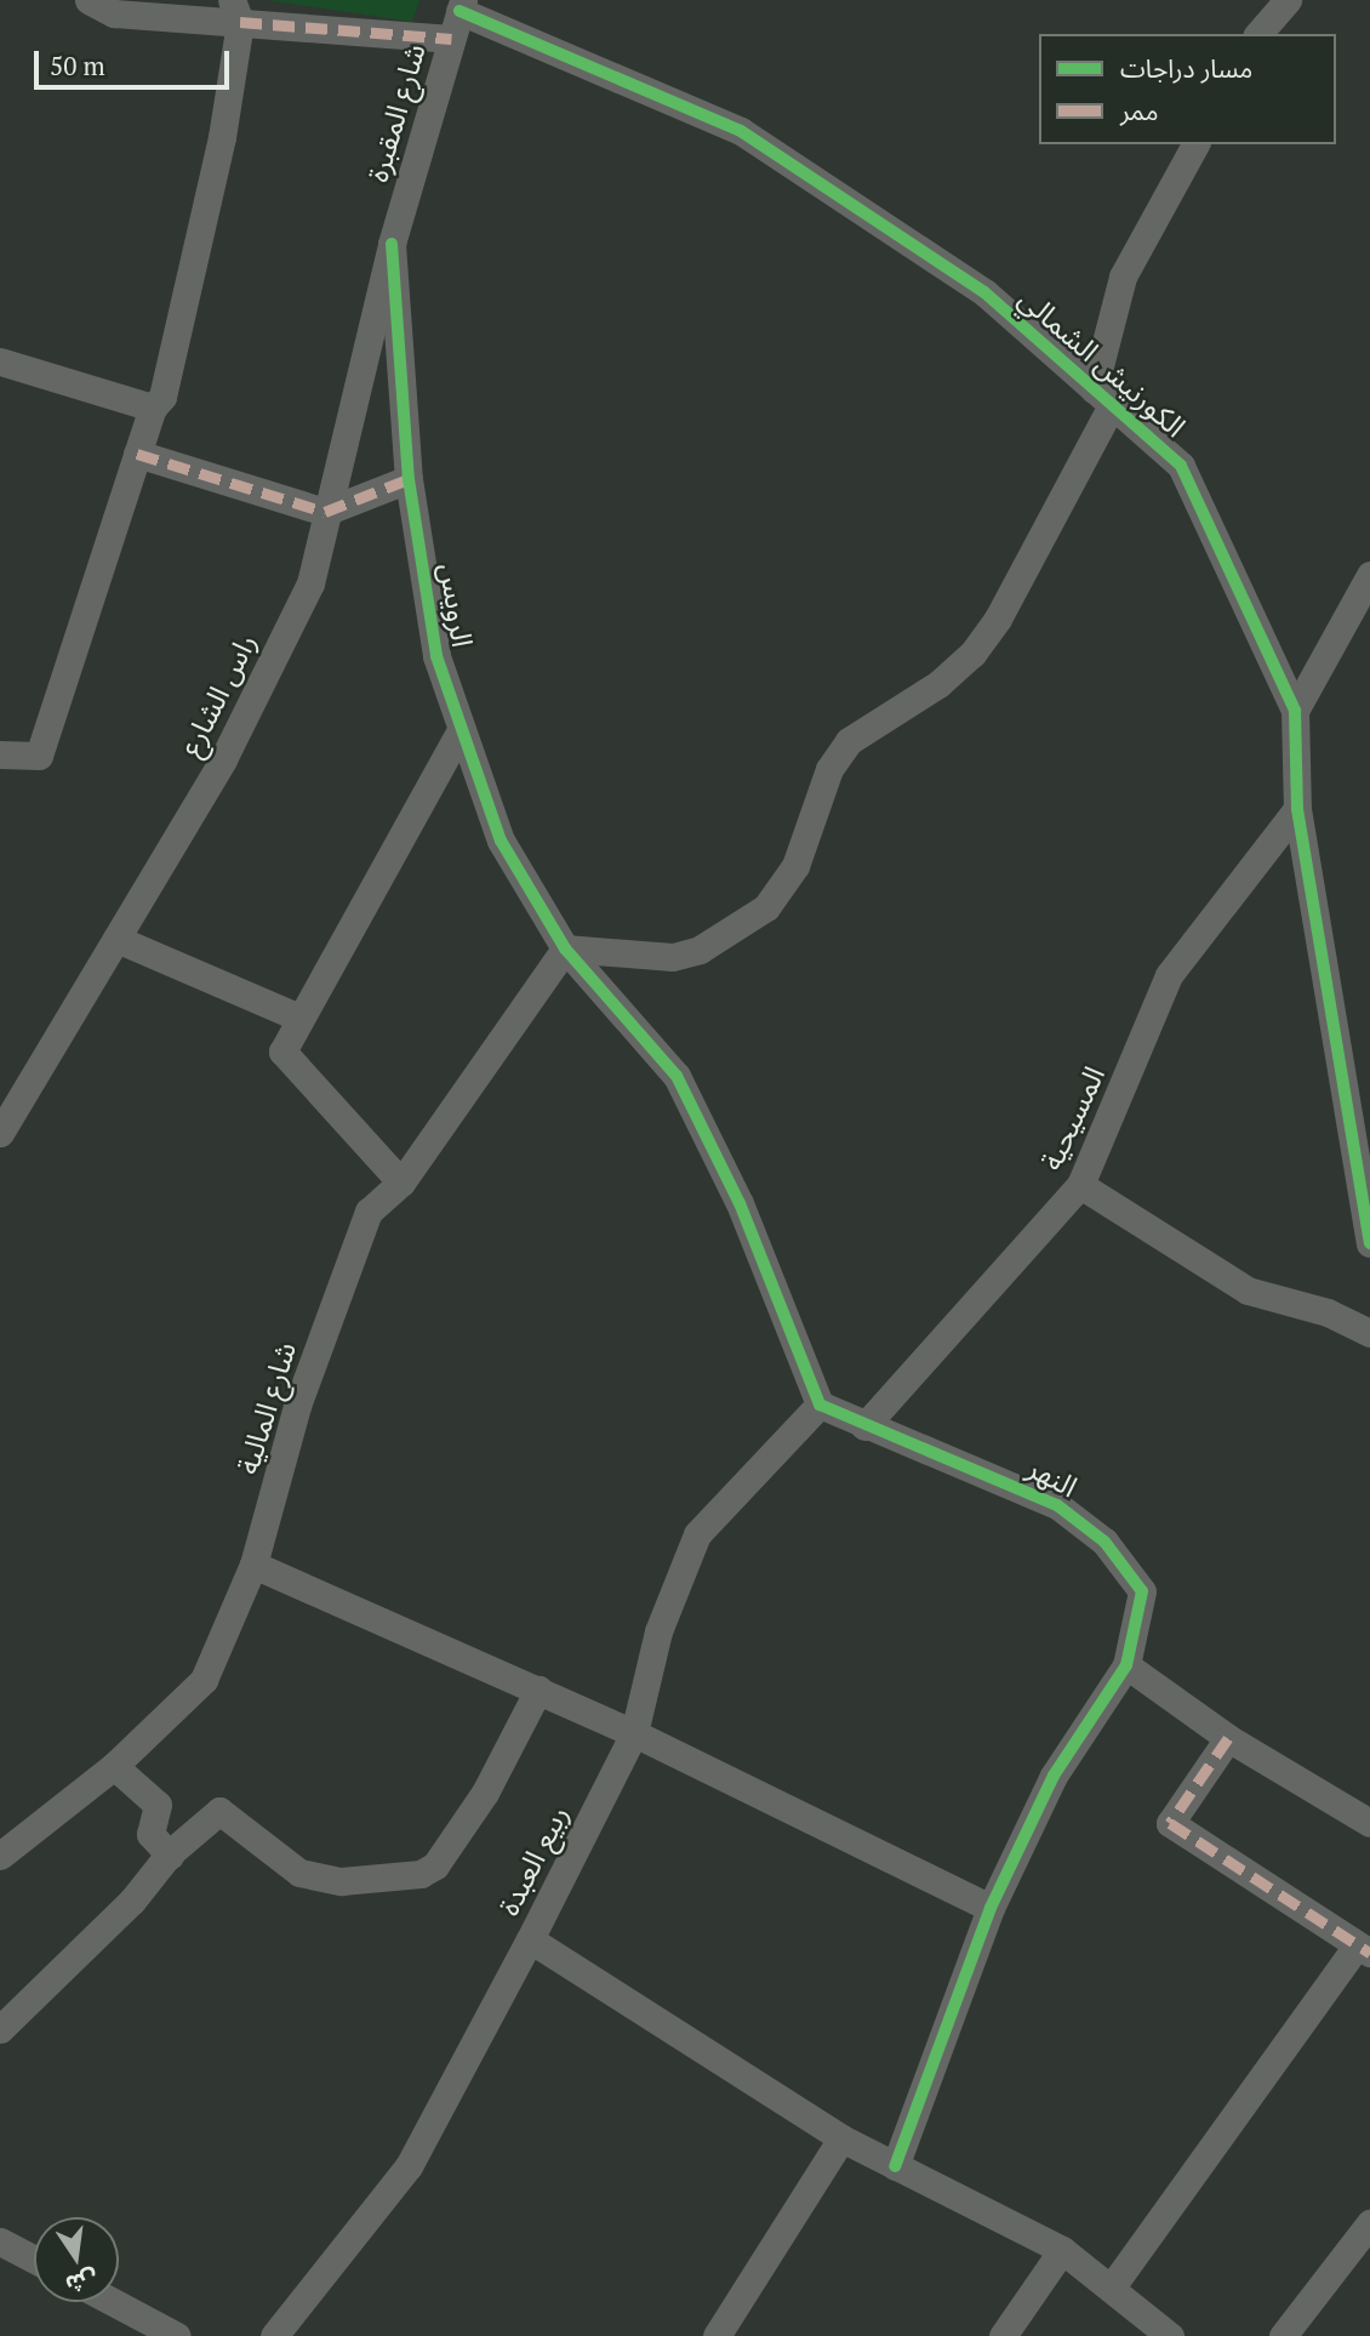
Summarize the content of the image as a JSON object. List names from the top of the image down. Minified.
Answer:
{"streets":{"street":["شارع المقبرة","الكورنيش الشمالي","الرويس","راس الشارع","المسيحية","شارع المالية","النهر","ربيع العبدة"]},"crossings":[["شارع المقبرة","الكورنيش الشمالي"],["شارع المقبرة","الرويس"],["شارع المقبرة","راس الشارع"],["الكورنيش الشمالي","المسيحية"],["الرويس","راس الشارع"],["الرويس","شارع المالية"],["المسيحية","النهر"],["النهر","ربيع العبدة"]],"legend":["مسار دراجات","ممر"],"scale_bar":"50 m","north":"bottom"}
